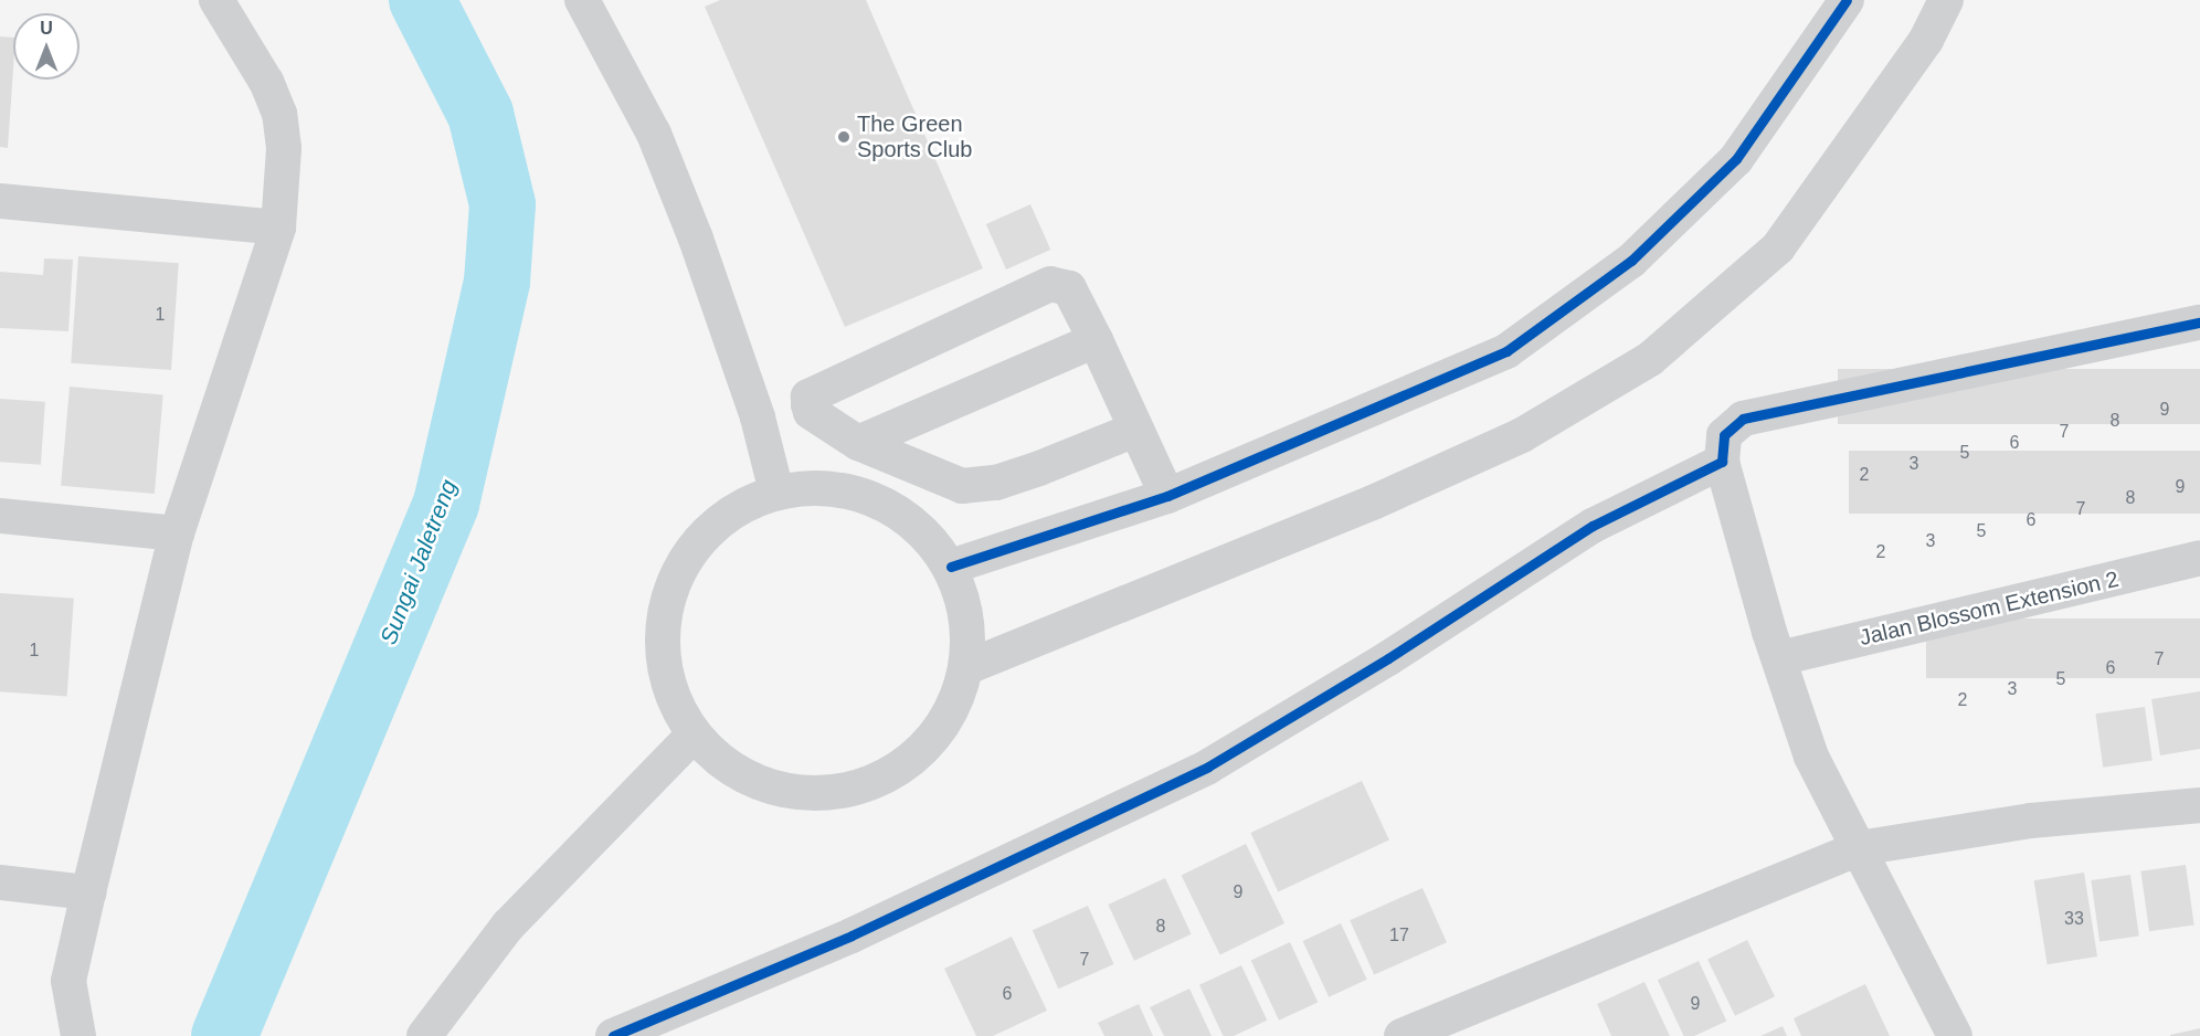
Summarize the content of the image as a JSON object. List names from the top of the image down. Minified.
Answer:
{"streets":{"street":["Jalan Blossom Extension 2"]},"water":["Sungai Jaletreng"],"places":["The Green Sports Club"],"house_numbers":["1","9","8","7","6","5","3","2","9","8","7","6","5","3","2","1","7","6","5","3","2","9","33","8","17","7","6","9"],"north":"top"}
